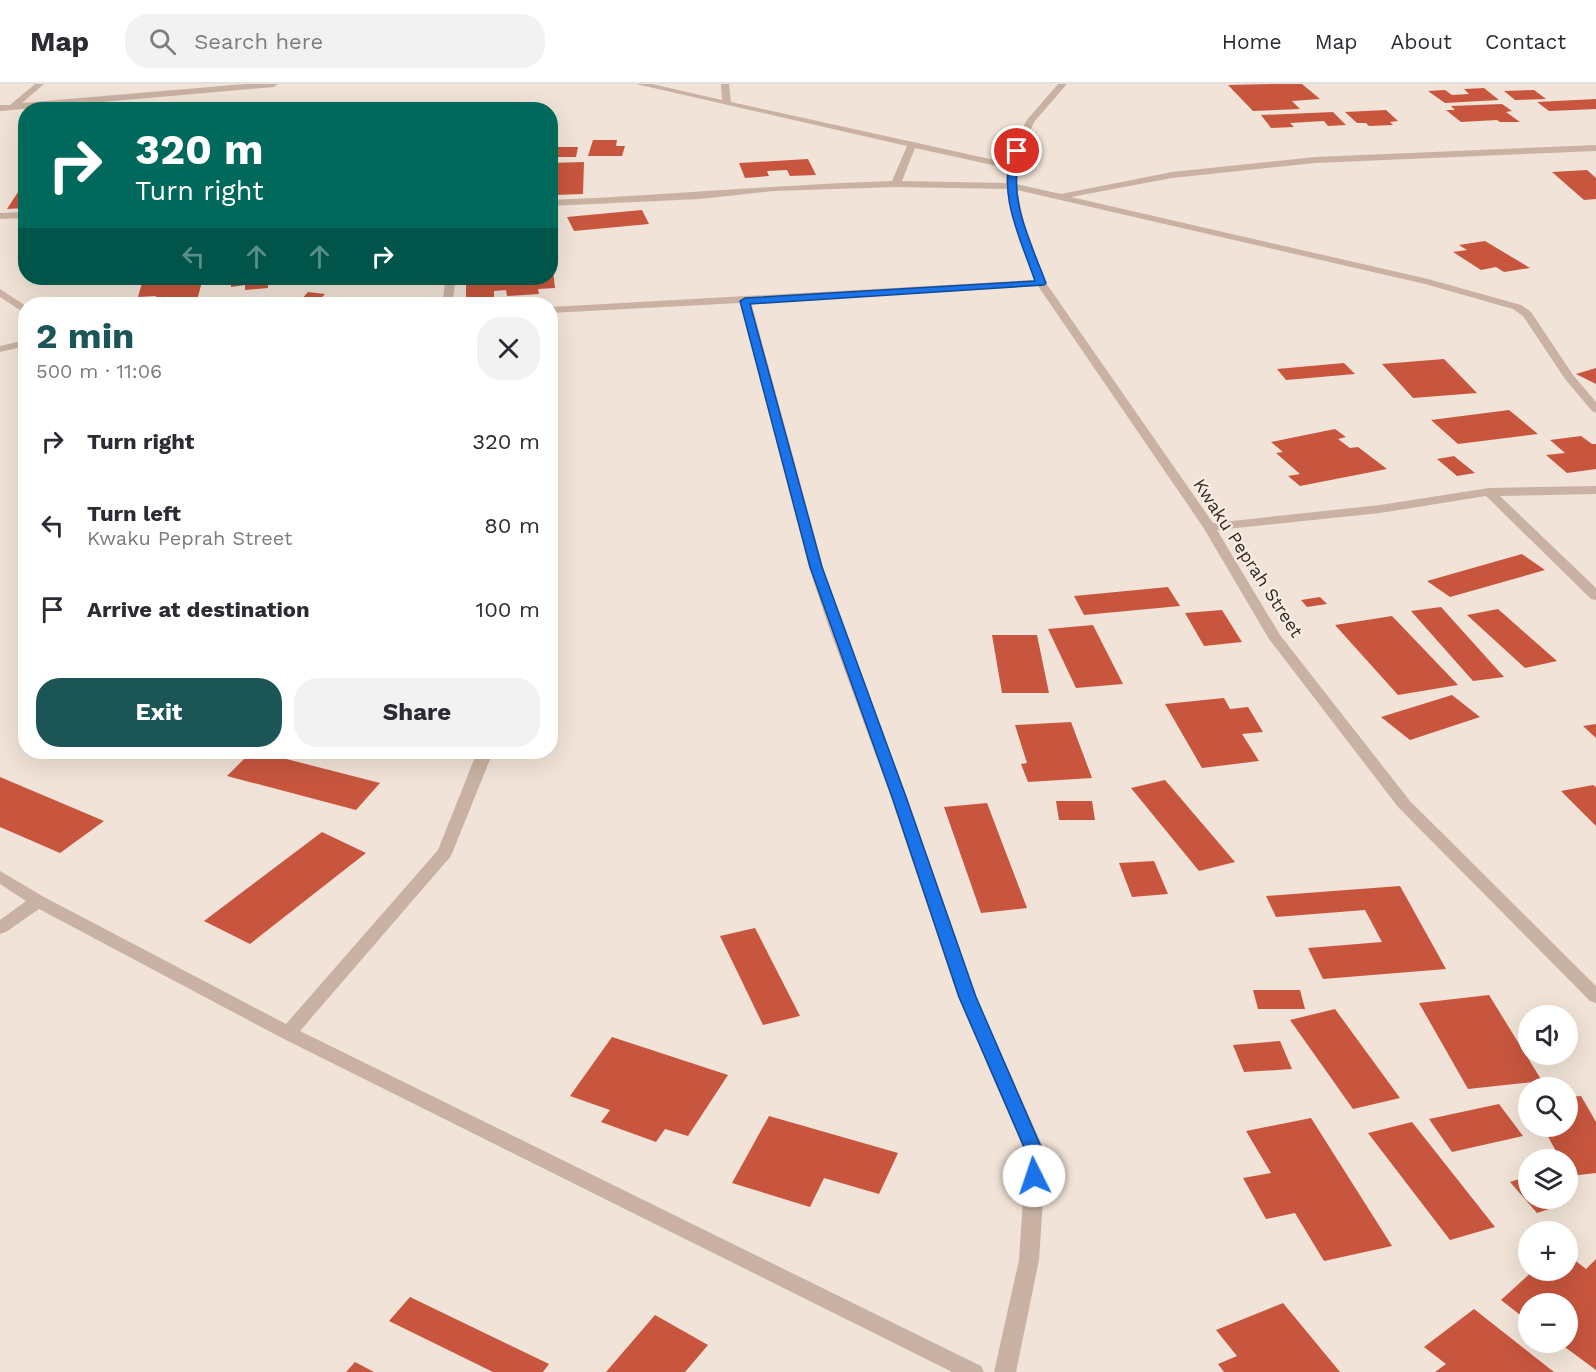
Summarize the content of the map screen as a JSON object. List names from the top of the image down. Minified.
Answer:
{"streets":{"street":["Kwaku Peprah Street"]},"page":{"header":"Map","search":"Search here","nav":["Home","Map","About","Contact"],"turn":["320 m","Turn right"],"heading":["2 min","500 m · 11:06"],"list":[{"name":"Turn right","value":"320 m"},{"name":"Turn left","note":"Kwaku Peprah Street","value":"80 m"},{"name":"Arrive at destination","value":"100 m"}],"buttons":["Exit","Share"],"map_buttons":["+","−"]}}
